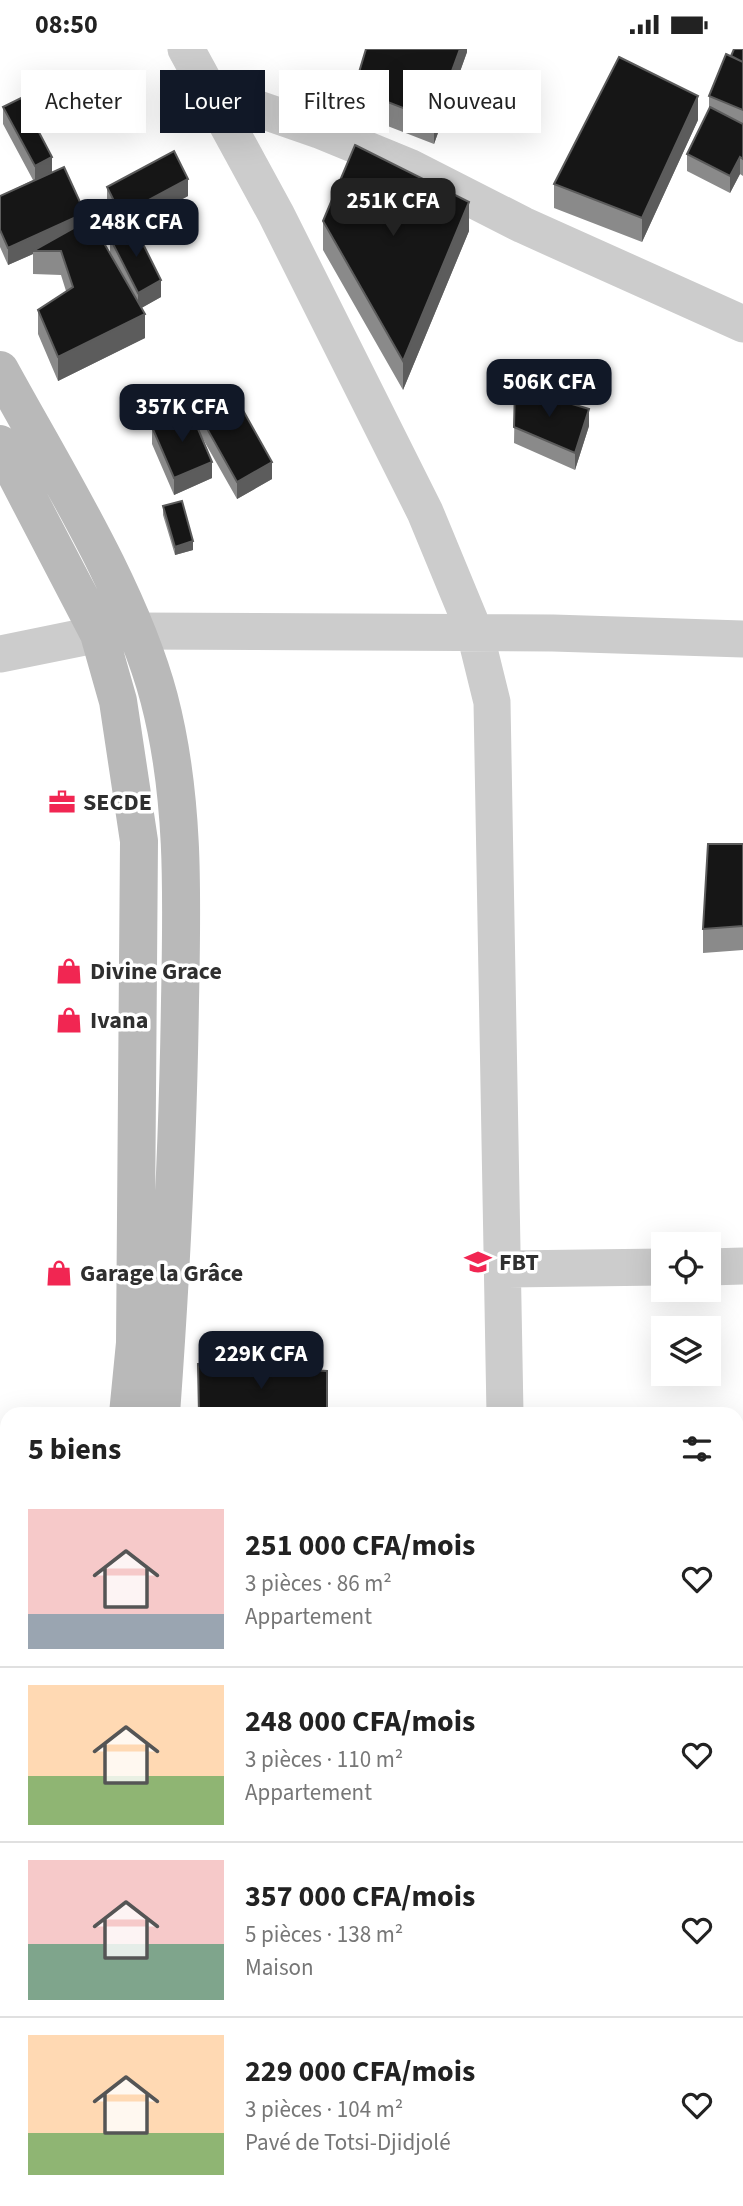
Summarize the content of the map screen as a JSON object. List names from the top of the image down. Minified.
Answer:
{"places":{"office":["SECDE"],"shop":["Divine Grace","Ivana","Garage la Grâce"],"school or university":["FBT"]},"page":{"status":"08:50","chip":["Acheter","Louer","Filtres","Nouveau"],"price":["251K CFA","248K CFA","506K CFA","357K CFA","229K CFA"],"heading":"5 biens","list":[{"name":"251 000 CFA/mois","note":"3 pièces · 86 m² · Appartement"},{"name":"248 000 CFA/mois","note":"3 pièces · 110 m² · Appartement"},{"name":"357 000 CFA/mois","note":"5 pièces · 138 m² · Maison"},{"name":"229 000 CFA/mois","note":"3 pièces · 104 m² · Pavé de Totsi-Djidjolé"}]}}
